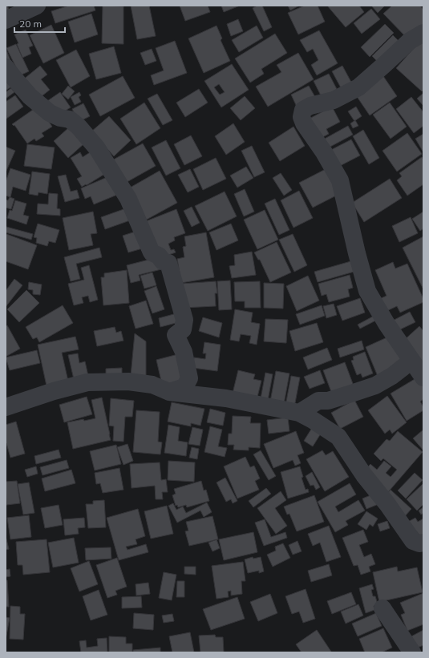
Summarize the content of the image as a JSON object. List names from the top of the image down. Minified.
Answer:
{"scale_bar":"20 m"}
